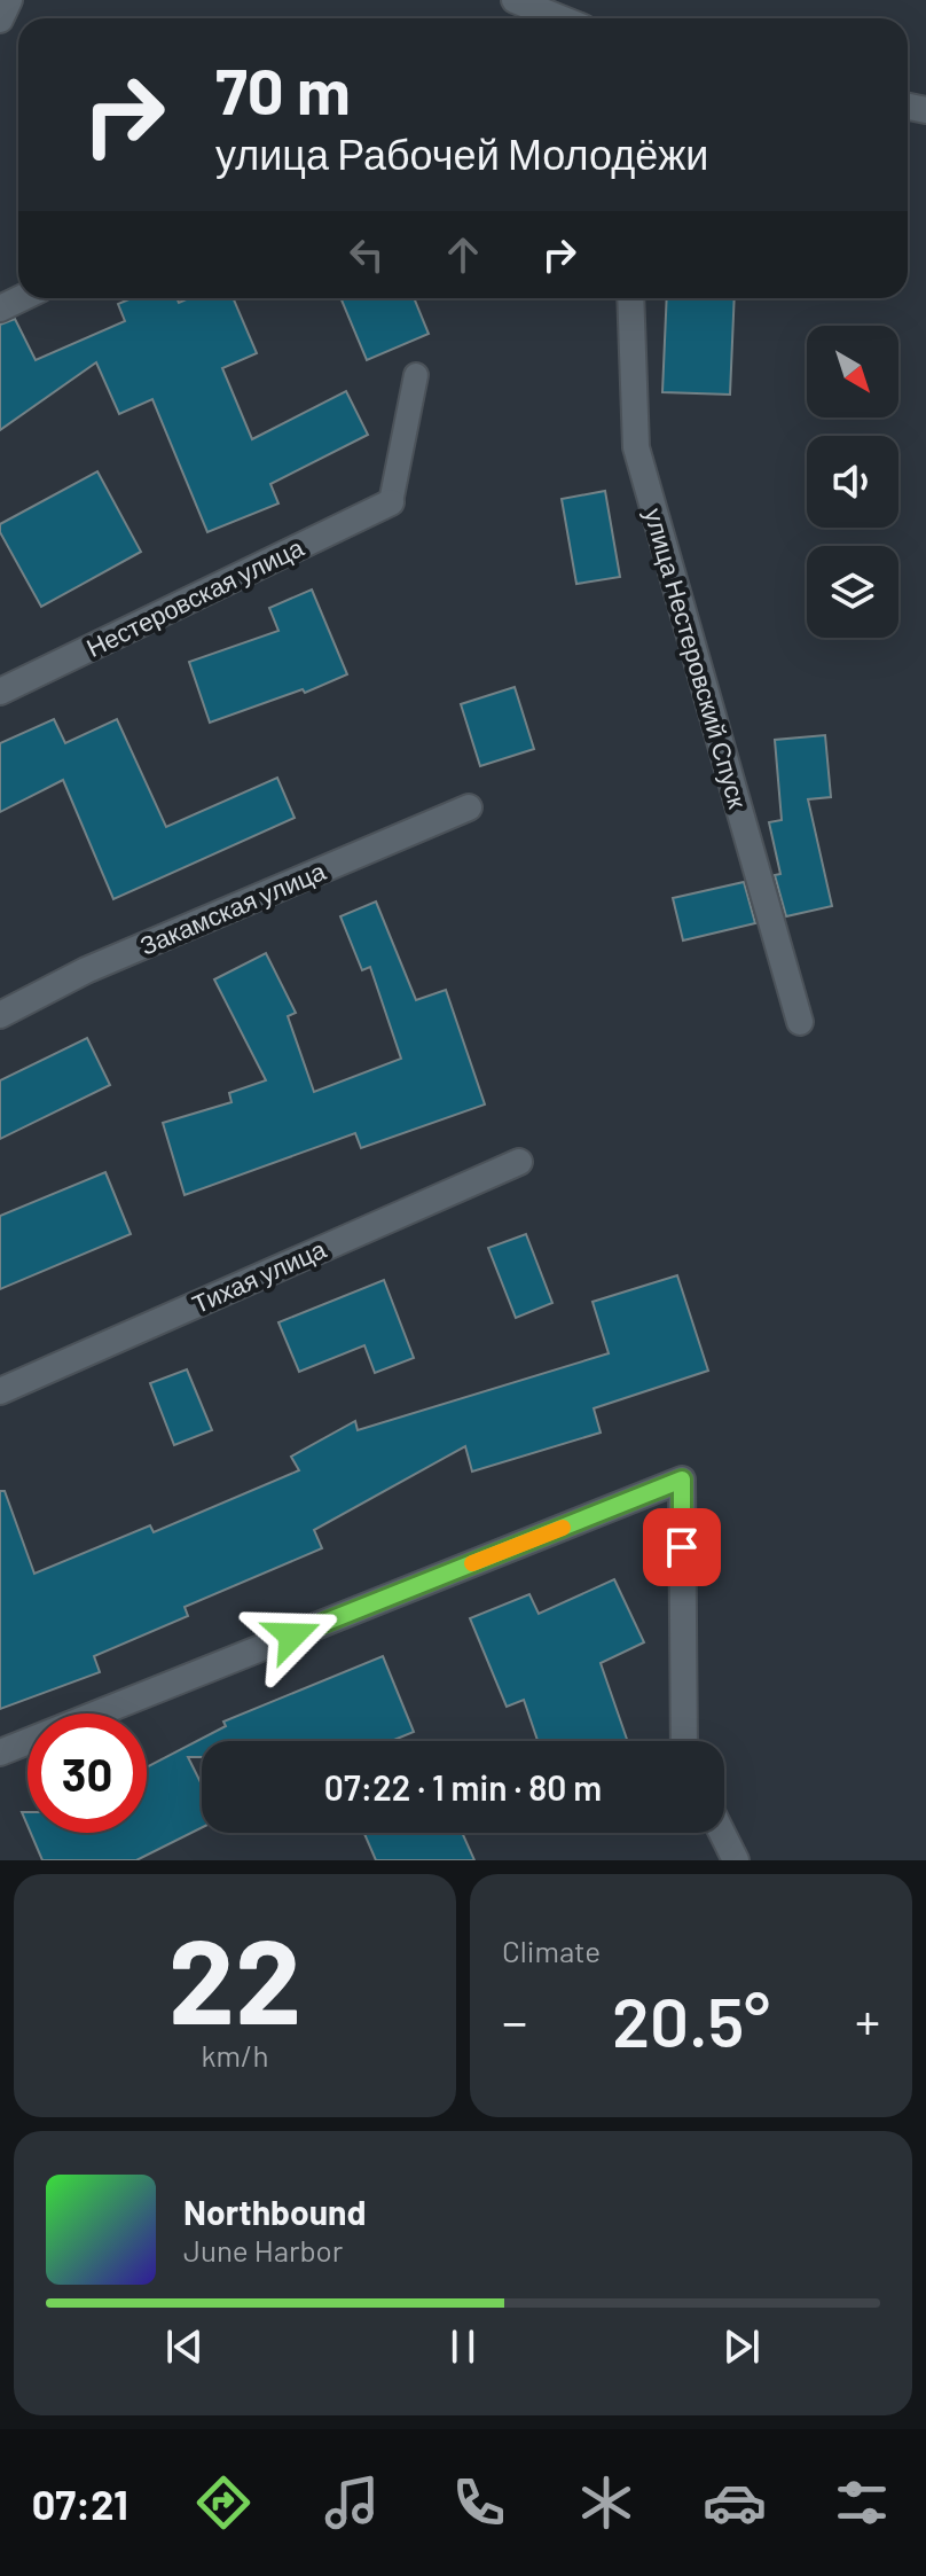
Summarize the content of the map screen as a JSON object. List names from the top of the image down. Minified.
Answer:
{"streets":{"street":["Нестеровская улица","улица Нестеровский Спуск","Закамская улица","Тихая улица"]},"north":"bottom right","page":{"turn":["70 m","улица Рабочей Молодёжи"],"limit":"30","trip":"07:22 · 1 min · 80 m","tile":[["22","km/h"],"Climate"],"heat":["−","20.5°","+"],"song":["Northbound","June Harbor"],"tabs":"07:21"}}
